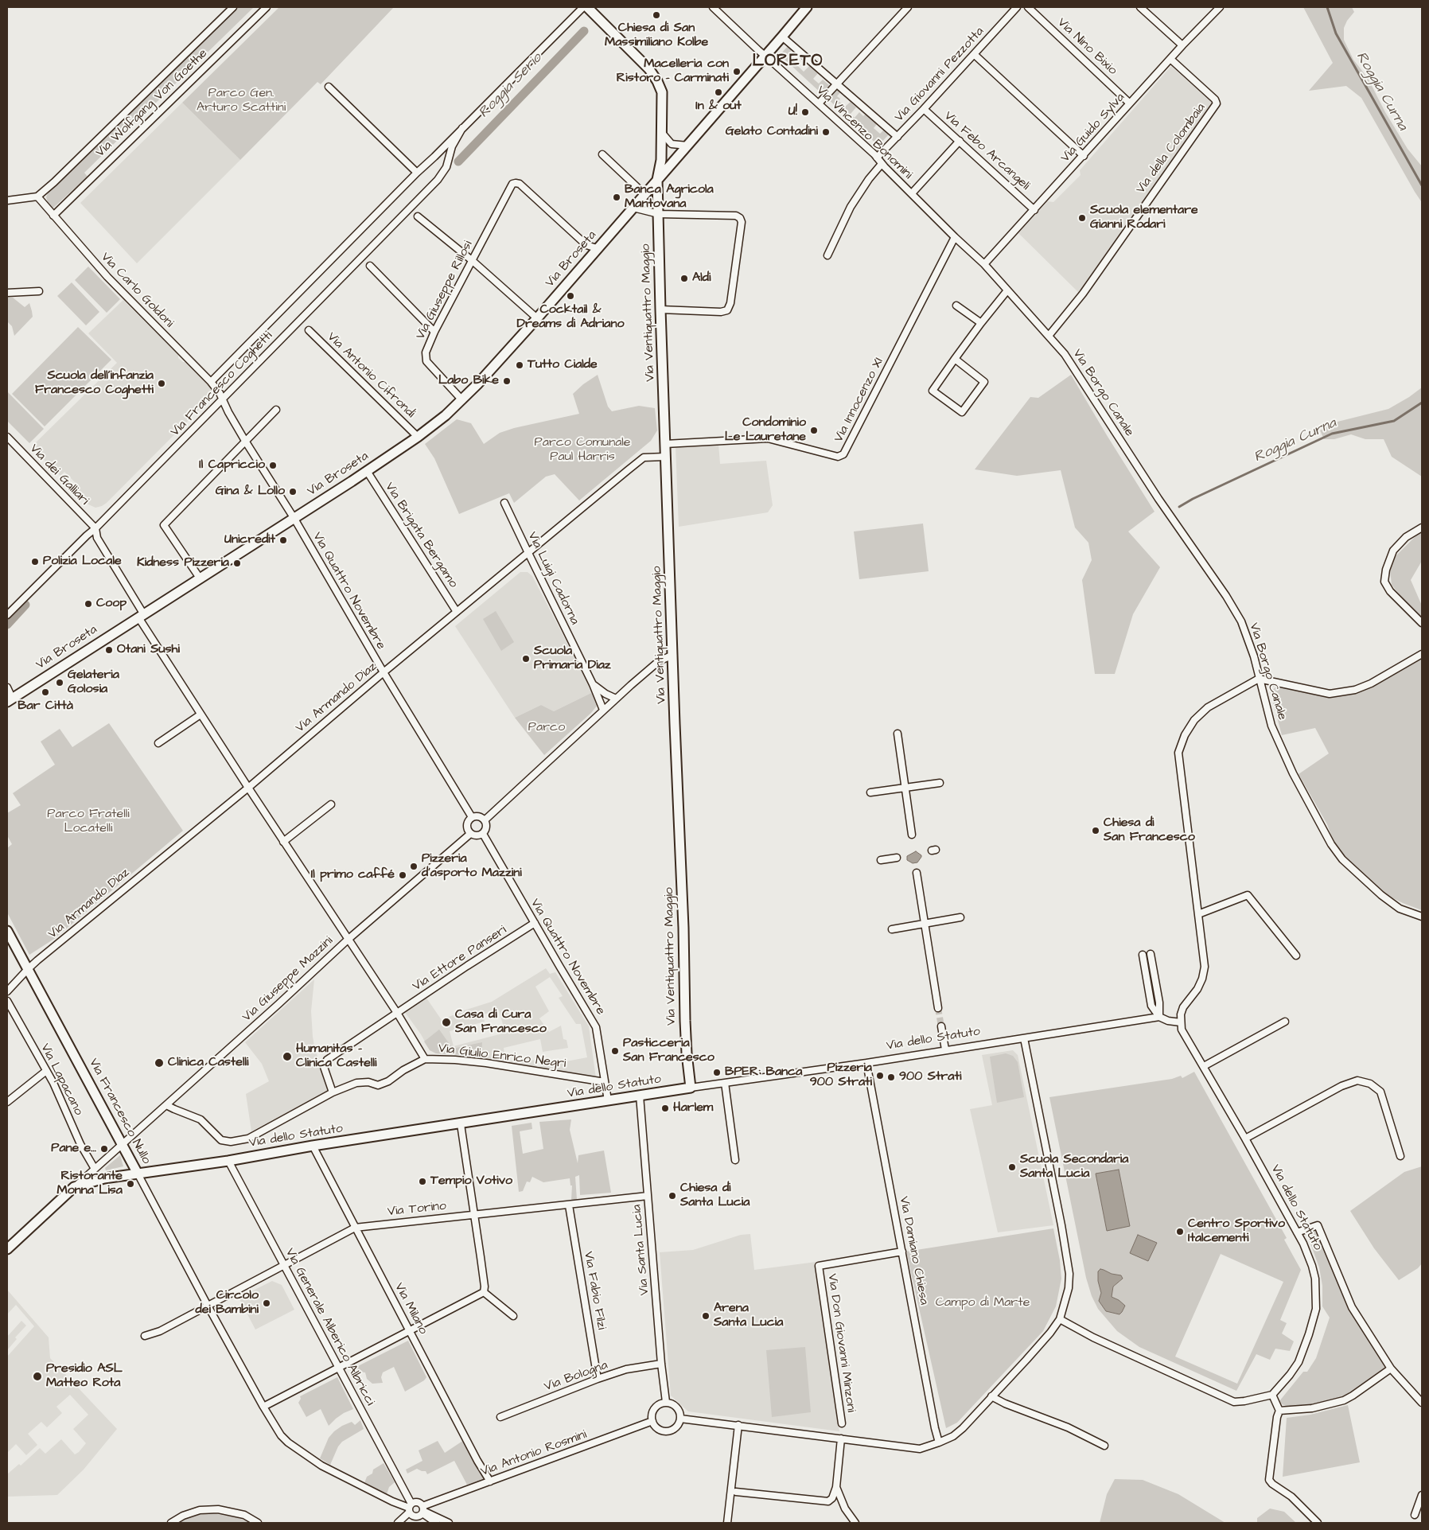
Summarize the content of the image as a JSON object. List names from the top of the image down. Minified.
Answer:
{"streets":{"street":["Via Nino Bixio","Via Giovanni Pezzotta","Via Wolfgang Von Goethe","Via Guido Sylva","Via Vincenzo Bonomini","Via della Colombaia","Via Febo Arcangeli","Via Broseta","Via Carlo Goldoni","Via Giuseppe Rillosi","Via Ventiquattro Maggio","Via Antonio Cifrondi","Via Francesco Coghetti","Via Borgo Canale","Via Innocenzo XI","Via dei Galliari","Via Brigata Bergamo","Via Luigi Cadorna","Via Quattro Novembre","Via Armando Diaz","Via Ettore Panseri","Via Giuseppe Mazzini","Via dello Statuto","Via Giulio Enrico Negri","Via Lapacano","Via Francesco Nullo","Via Torino","Via Santa Lucia","Via Damiano Chiesa","Via Fabio Filzi","Via Milano","Via Generale Alberico Albricci","Via Don Giovanni Minzoni","Via Bologna","Via Antonio Rosmini"]},"crossings":[["Via Nino Bixio","Via Guido Sylva"],["Via Giovanni Pezzotta","Via Vincenzo Bonomini"],["Via Giovanni Pezzotta","Via Febo Arcangeli"],["Via Wolfgang Von Goethe","Via Carlo Goldoni"],["Via Guido Sylva","Via Vincenzo Bonomini"],["Via Guido Sylva","Via della Colombaia"],["Via Guido Sylva","Via Febo Arcangeli"],["Via Vincenzo Bonomini","Via della Colombaia"],["Via Vincenzo Bonomini","Via Febo Arcangeli"],["Via Vincenzo Bonomini","Via Broseta"],["Via Vincenzo Bonomini","Via Borgo Canale"],["Via Vincenzo Bonomini","Via Innocenzo XI"],["Via della Colombaia","Via Borgo Canale"],["Via Broseta","Via Giuseppe Rillosi"],["Via Broseta","Via Ventiquattro Maggio"],["Via Broseta","Via Antonio Cifrondi"],["Via Broseta","Via Brigata Bergamo"],["Via Broseta","Via Quattro Novembre"],["Via Carlo Goldoni","Via Francesco Coghetti"],["Via Carlo Goldoni","Via Quattro Novembre"],["Via Ventiquattro Maggio","Via Innocenzo XI"],["Via Ventiquattro Maggio","Via Armando Diaz"],["Via Ventiquattro Maggio","Via dello Statuto"],["Via Francesco Coghetti","Via dei Galliari"],["Via Brigata Bergamo","Via Armando Diaz"],["Via Luigi Cadorna","Via Armando Diaz"],["Via Quattro Novembre","Via Armando Diaz"],["Via Quattro Novembre","Via Ettore Panseri"],["Via Quattro Novembre","Via Giuseppe Mazzini"],["Via Quattro Novembre","Via dello Statuto"],["Via Quattro Novembre","Via Giulio Enrico Negri"],["Via Armando Diaz","Via Francesco Nullo"],["Via Ettore Panseri","Via Giulio Enrico Negri"],["Via Giuseppe Mazzini","Via dello Statuto"],["Via Giuseppe Mazzini","Via Giulio Enrico Negri"],["Via Giuseppe Mazzini","Via Lapacano"],["Via Giuseppe Mazzini","Via Francesco Nullo"],["Via dello Statuto","Via Francesco Nullo"],["Via dello Statuto","Via Santa Lucia"],["Via dello Statuto","Via Damiano Chiesa"],["Via dello Statuto","Via Milano"],["Via dello Statuto","Via Generale Alberico Albricci"],["Via Francesco Nullo","Via Torino"],["Via Francesco Nullo","Via Generale Alberico Albricci"],["Via Torino","Via Santa Lucia"],["Via Torino","Via Fabio Filzi"],["Via Torino","Via Milano"],["Via Torino","Via Generale Alberico Albricci"],["Via Santa Lucia","Via Bologna"],["Via Santa Lucia","Via Antonio Rosmini"],["Via Damiano Chiesa","Via Don Giovanni Minzoni"],["Via Fabio Filzi","Via Bologna"],["Via Milano","Via Antonio Rosmini"]],"districts":["LORETO"],"water":["Roggia Serio","Roggia Curna"],"parks":["Parco Gen. Arturo Scattini","Parco Comunale Paul Harris","Parco","Parco Fratelli Locatelli","Campo di Marte"],"places":["Chiesa di San Massimiliano Kolbe","Macelleria con Ristoro - Carminati","In & out","U!","Gelato Contadini","Banca Agricola Mantovana","Scuola elementare Gianni Rodari","Aldi","Cocktail & Dreams di Adriano","Tutto Cialde","Labo Bike","Scuola dell'infanzia Francesco Coghetti","Condominio Le Lauretane","Il Capriccio","Gina & Lollo","Unicredit","Polizia Locale","Kidness Pizzeria","Coop","Otani Sushi","Scuola Primaria Diaz","Gelateria Golosia","Bar Città","Chiesa di San Francesco","Pizzeria d'asporto Mazzini","Il primo caffé","Casa di Cura San Francesco","Pasticceria San Francesco","Humanitas - Clinica Castelli","Clinica Castelli","BPER: Banca","Pizzeria 900 Strati","900 Strati","Harlem","Pane e...","Scuola Secondaria Santa Lucia","Tempio Votivo","Ristorante Monna Lisa","Chiesa di Santa Lucia","Centro Sportivo Italcementi","Circolo dei Bambini","Arena Santa Lucia","Presidio ASL Matteo Rota"]}
